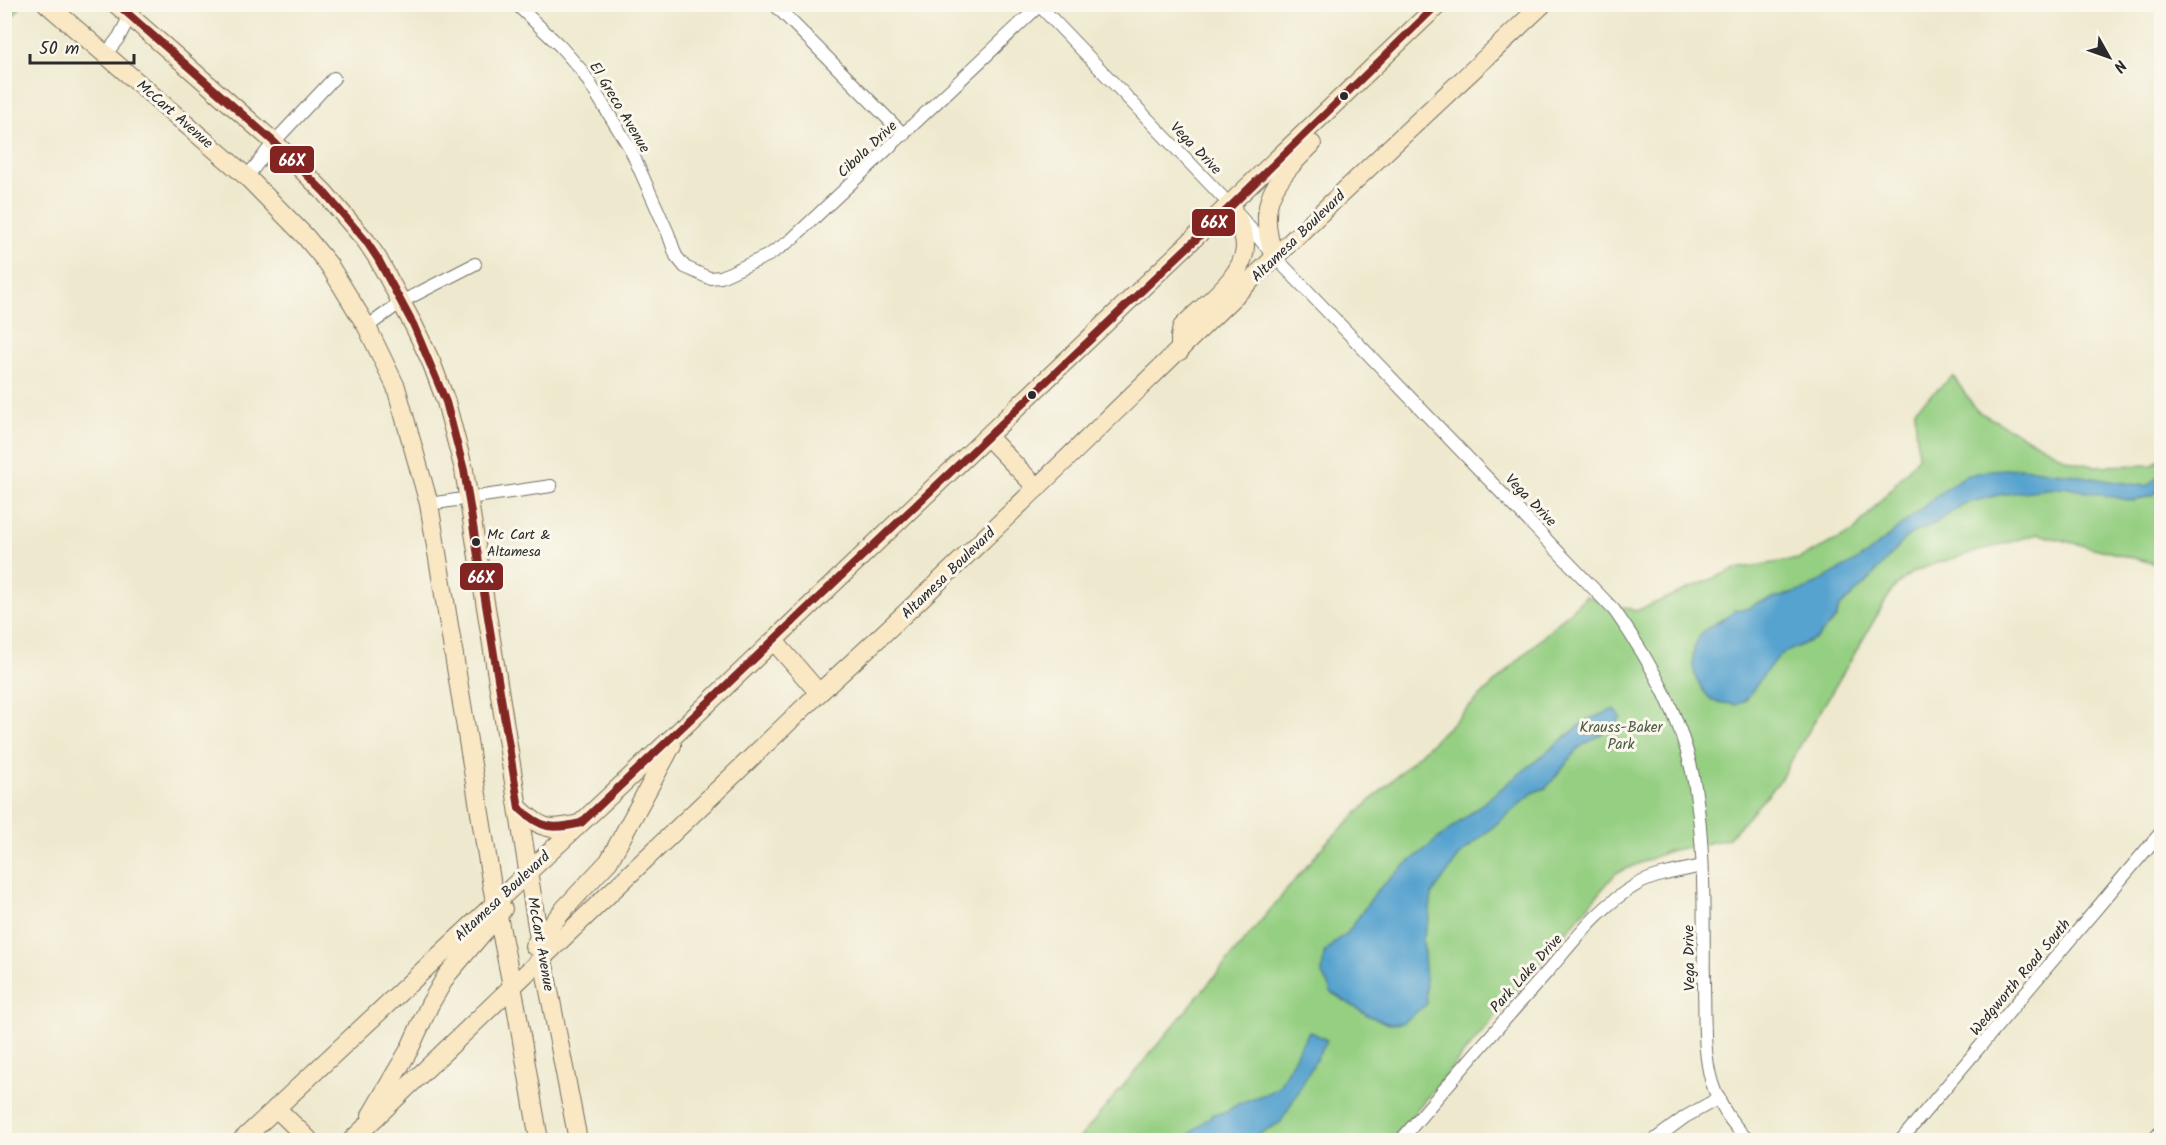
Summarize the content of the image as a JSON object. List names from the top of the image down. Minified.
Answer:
{"streets":{"main road":["McCart Avenue","Altamesa Boulevard"],"street":["El Greco Avenue","Vega Drive","Cibola Drive","Park Lake Drive","Wedgworth Road South"]},"crossings":[["El Greco Avenue","Cibola Drive"],["McCart Avenue","Altamesa Boulevard"],["Vega Drive","Cibola Drive"],["Vega Drive","Altamesa Boulevard"],["Vega Drive","Park Lake Drive"]],"parks":["Krauss-Baker Park"],"places":["Mc Cart & Altamesa"],"lines":["transit line 66X"],"scale_bar":"50 m","north":"bottom right"}
